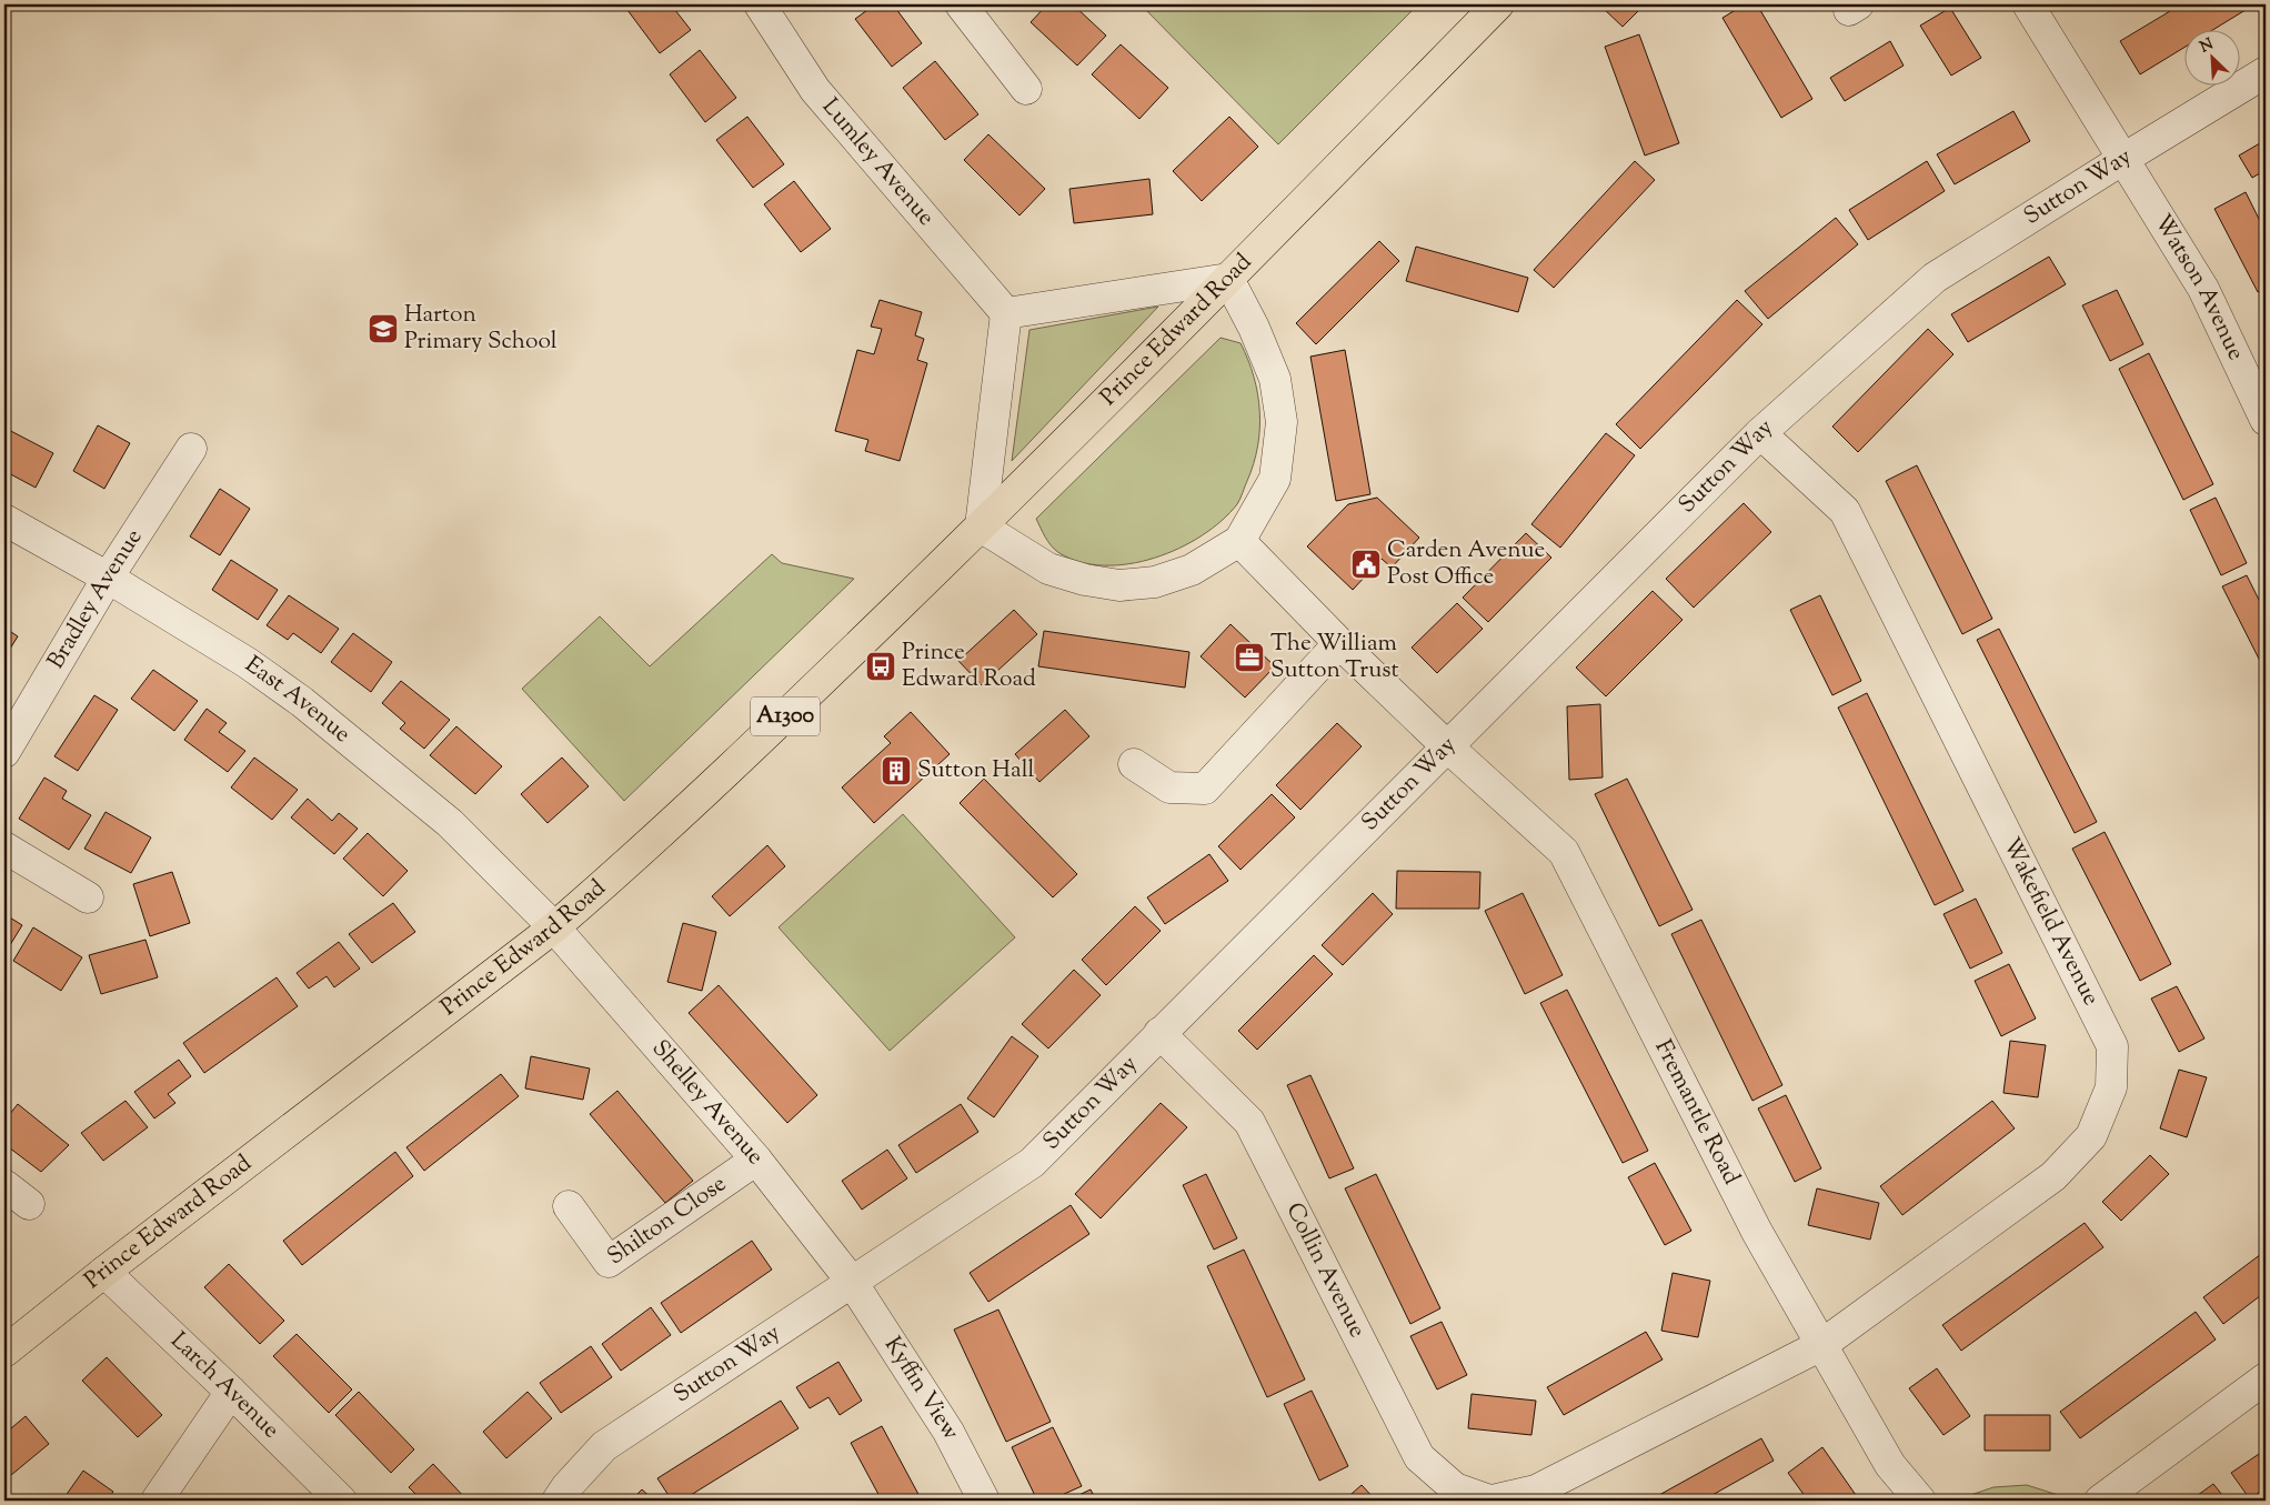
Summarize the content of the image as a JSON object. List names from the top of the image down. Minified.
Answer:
{"streets":{"main road":["Prince Edward Road","A1300"],"street":["Lumley Avenue","Sutton Way","Watson Avenue","Bradley Avenue","East Avenue","Wakefield Avenue","Shelley Avenue","Fremantle Road","Shilton Close","Collin Avenue","Larch Avenue","Kyffin View"]},"crossings":[["Sutton Way","Watson Avenue"],["Sutton Way","Wakefield Avenue"],["Sutton Way","Shelley Avenue"],["Sutton Way","Fremantle Road"],["Sutton Way","Collin Avenue"],["Sutton Way","Kyffin View"],["Prince Edward Road","East Avenue"],["Prince Edward Road","Shelley Avenue"],["Prince Edward Road","Larch Avenue"],["Bradley Avenue","East Avenue"],["East Avenue","Shelley Avenue"],["Wakefield Avenue","Fremantle Road"],["Wakefield Avenue","Collin Avenue"],["Shelley Avenue","Shilton Close"],["Shelley Avenue","Kyffin View"],["Fremantle Road","Collin Avenue"]],"places":{"school or university":["Harton Primary School"],"public building":["Carden Avenue Post Office"],"office":["The William Sutton Trust"],"bus stop":["Prince Edward Road"],"building":["Sutton Hall"]},"north":"top left"}
